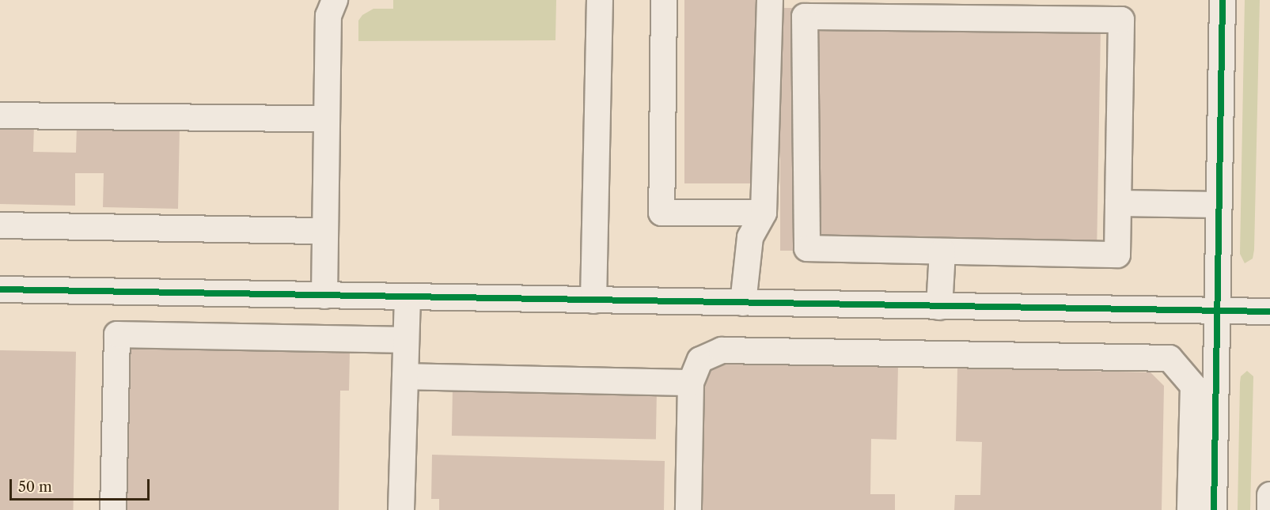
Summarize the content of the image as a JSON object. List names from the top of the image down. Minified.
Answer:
{"scale_bar":"50 m"}
